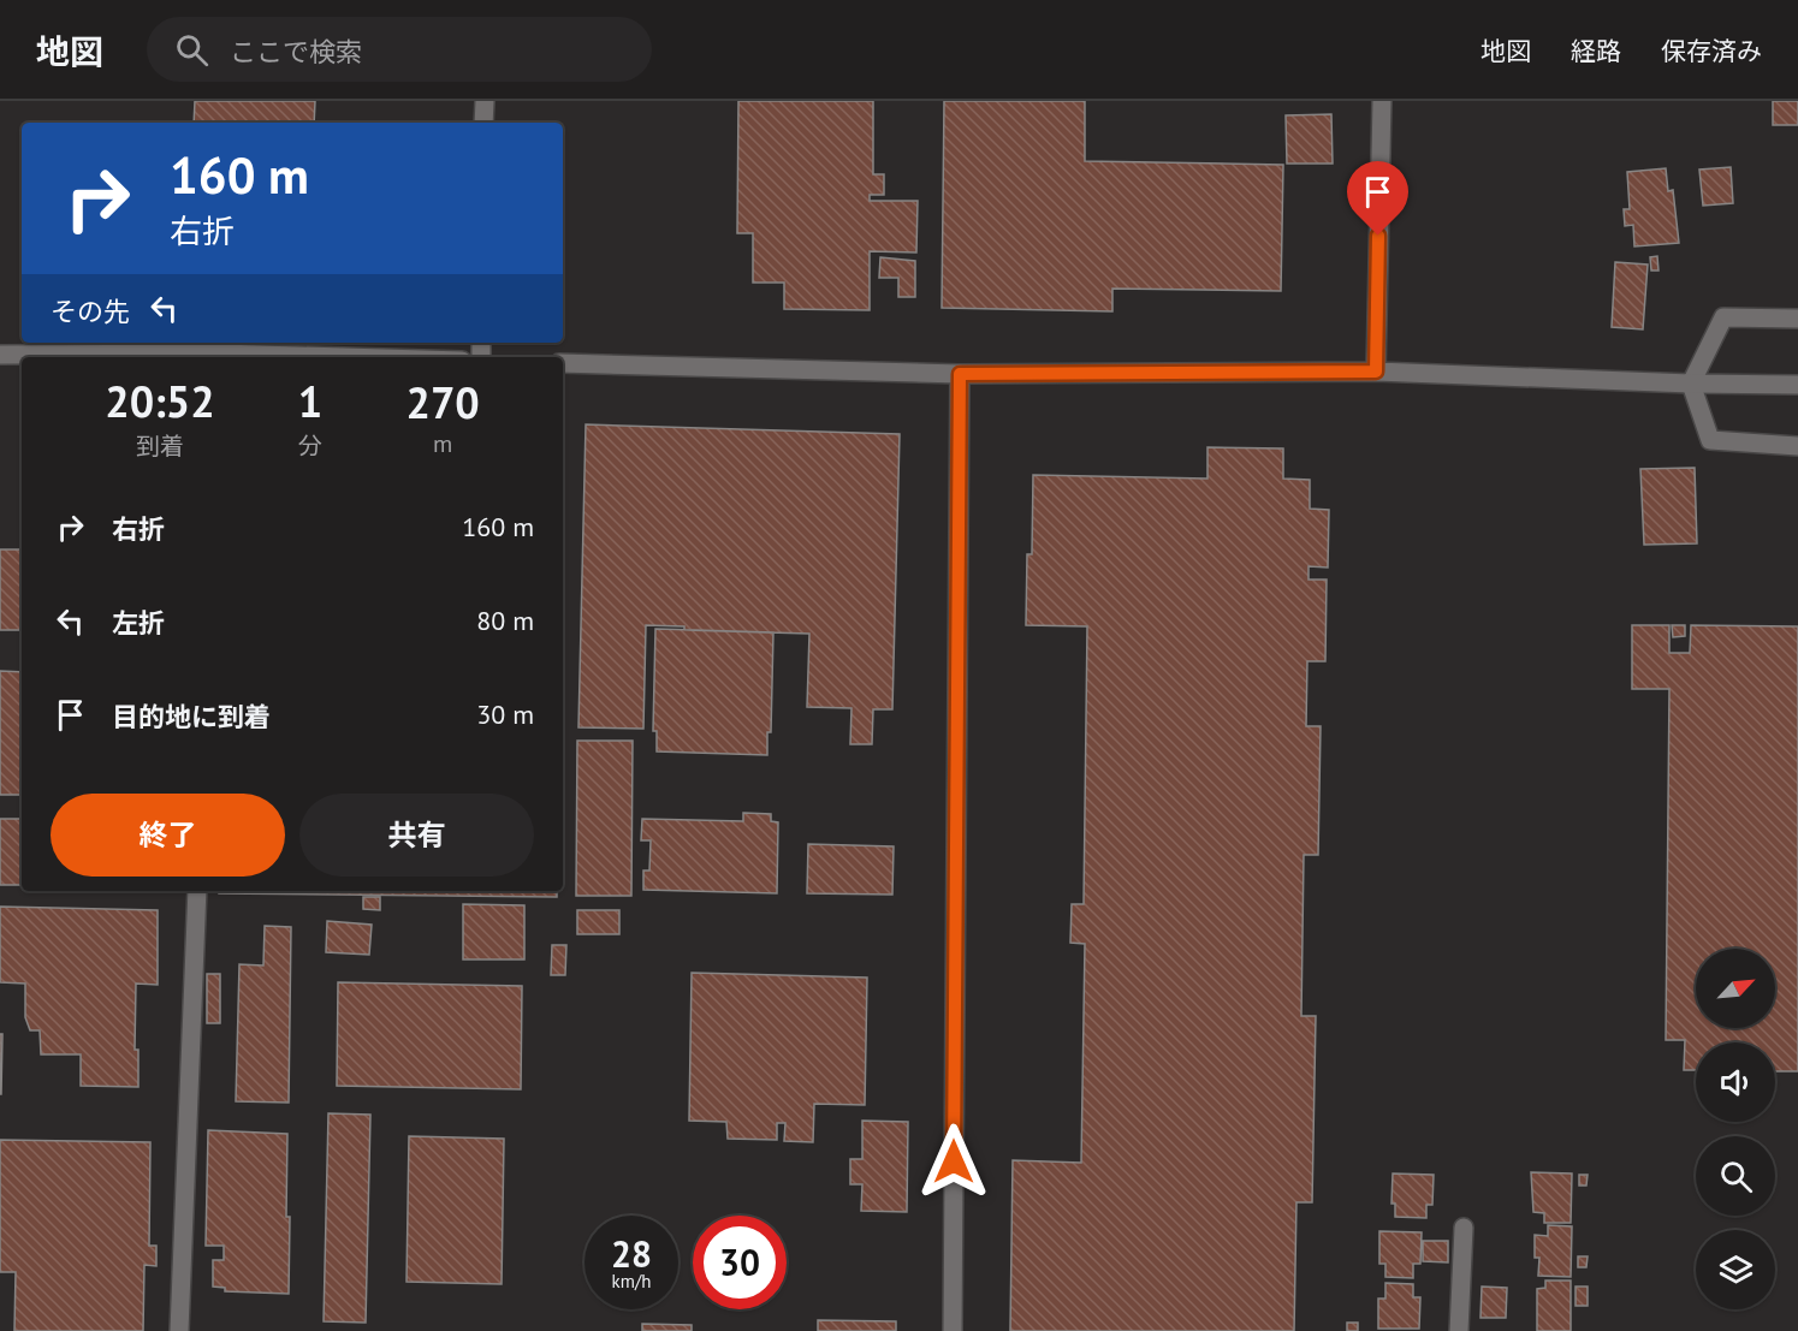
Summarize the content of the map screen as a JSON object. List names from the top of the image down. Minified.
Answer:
{"north":"top right","page":{"header":"地図","search":"ここで検索","nav":["地図","経路","保存済み"],"turn":["160 m","右折"],"then":"その先","eta":["20:52","到着","1","分","270","m"],"list":[{"name":"右折","value":"160 m"},{"name":"左折","value":"80 m"},{"name":"目的地に到着","value":"30 m"}],"buttons":["終了","共有"],"speed":"28 km/h","limit":"30"}}
